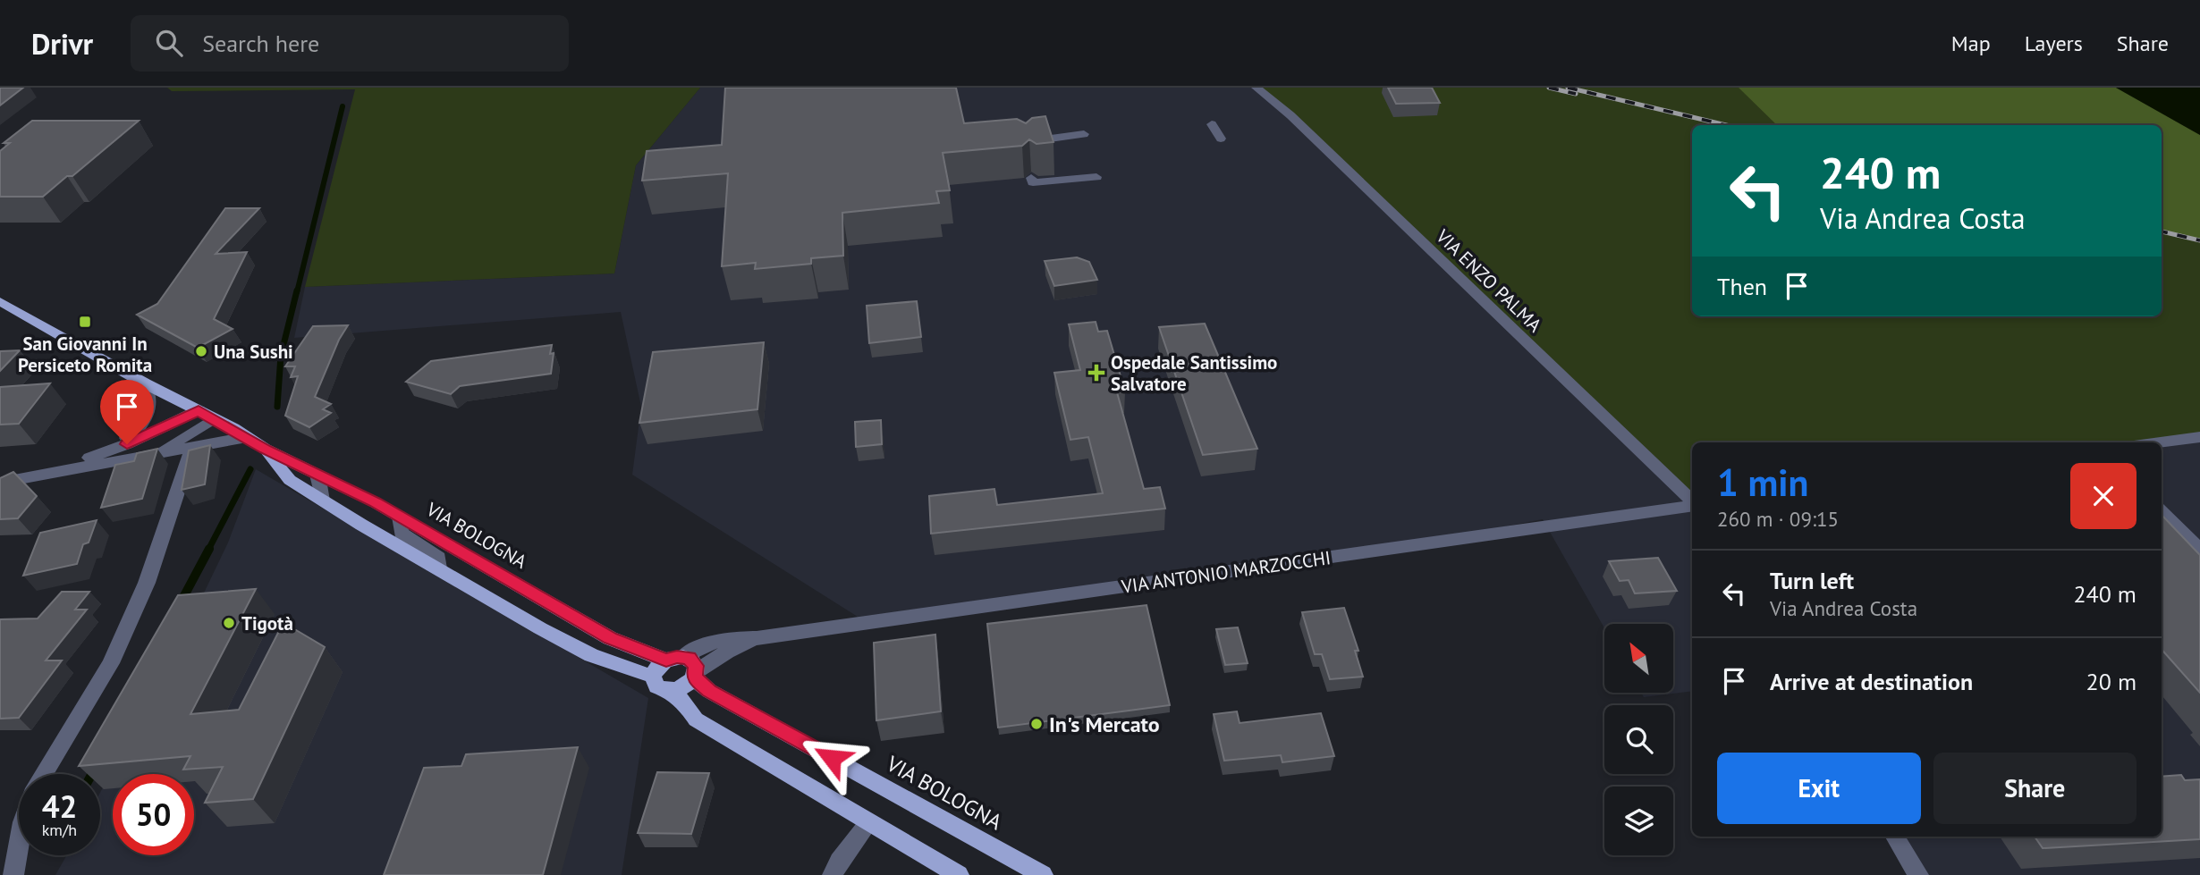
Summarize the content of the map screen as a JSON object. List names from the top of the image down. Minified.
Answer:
{"streets":{"main road":["VIA BOLOGNA"],"street":["VIA ENZO PALMA","VIA ANTONIO MARZOCCHI"]},"crossings":[["VIA BOLOGNA","VIA ANTONIO MARZOCCHI"]],"places":{"transit":["San Giovanni In Persiceto Romita"],"other":["Una Sushi","Tigotà","In's Mercato"],"health":["Ospedale Santissimo Salvatore"]},"north":"top left","page":{"header":"Drivr","search":"Search here","nav":["Map","Layers","Share"],"turn":["240 m","Via Andrea Costa"],"then":"Then","heading":["1 min","260 m · 09:15"],"list":[{"name":"Turn left","note":"Via Andrea Costa","value":"240 m"},{"name":"Arrive at destination","value":"20 m"}],"buttons":["Exit","Share"],"speed":"42 km/h","limit":"50"}}
